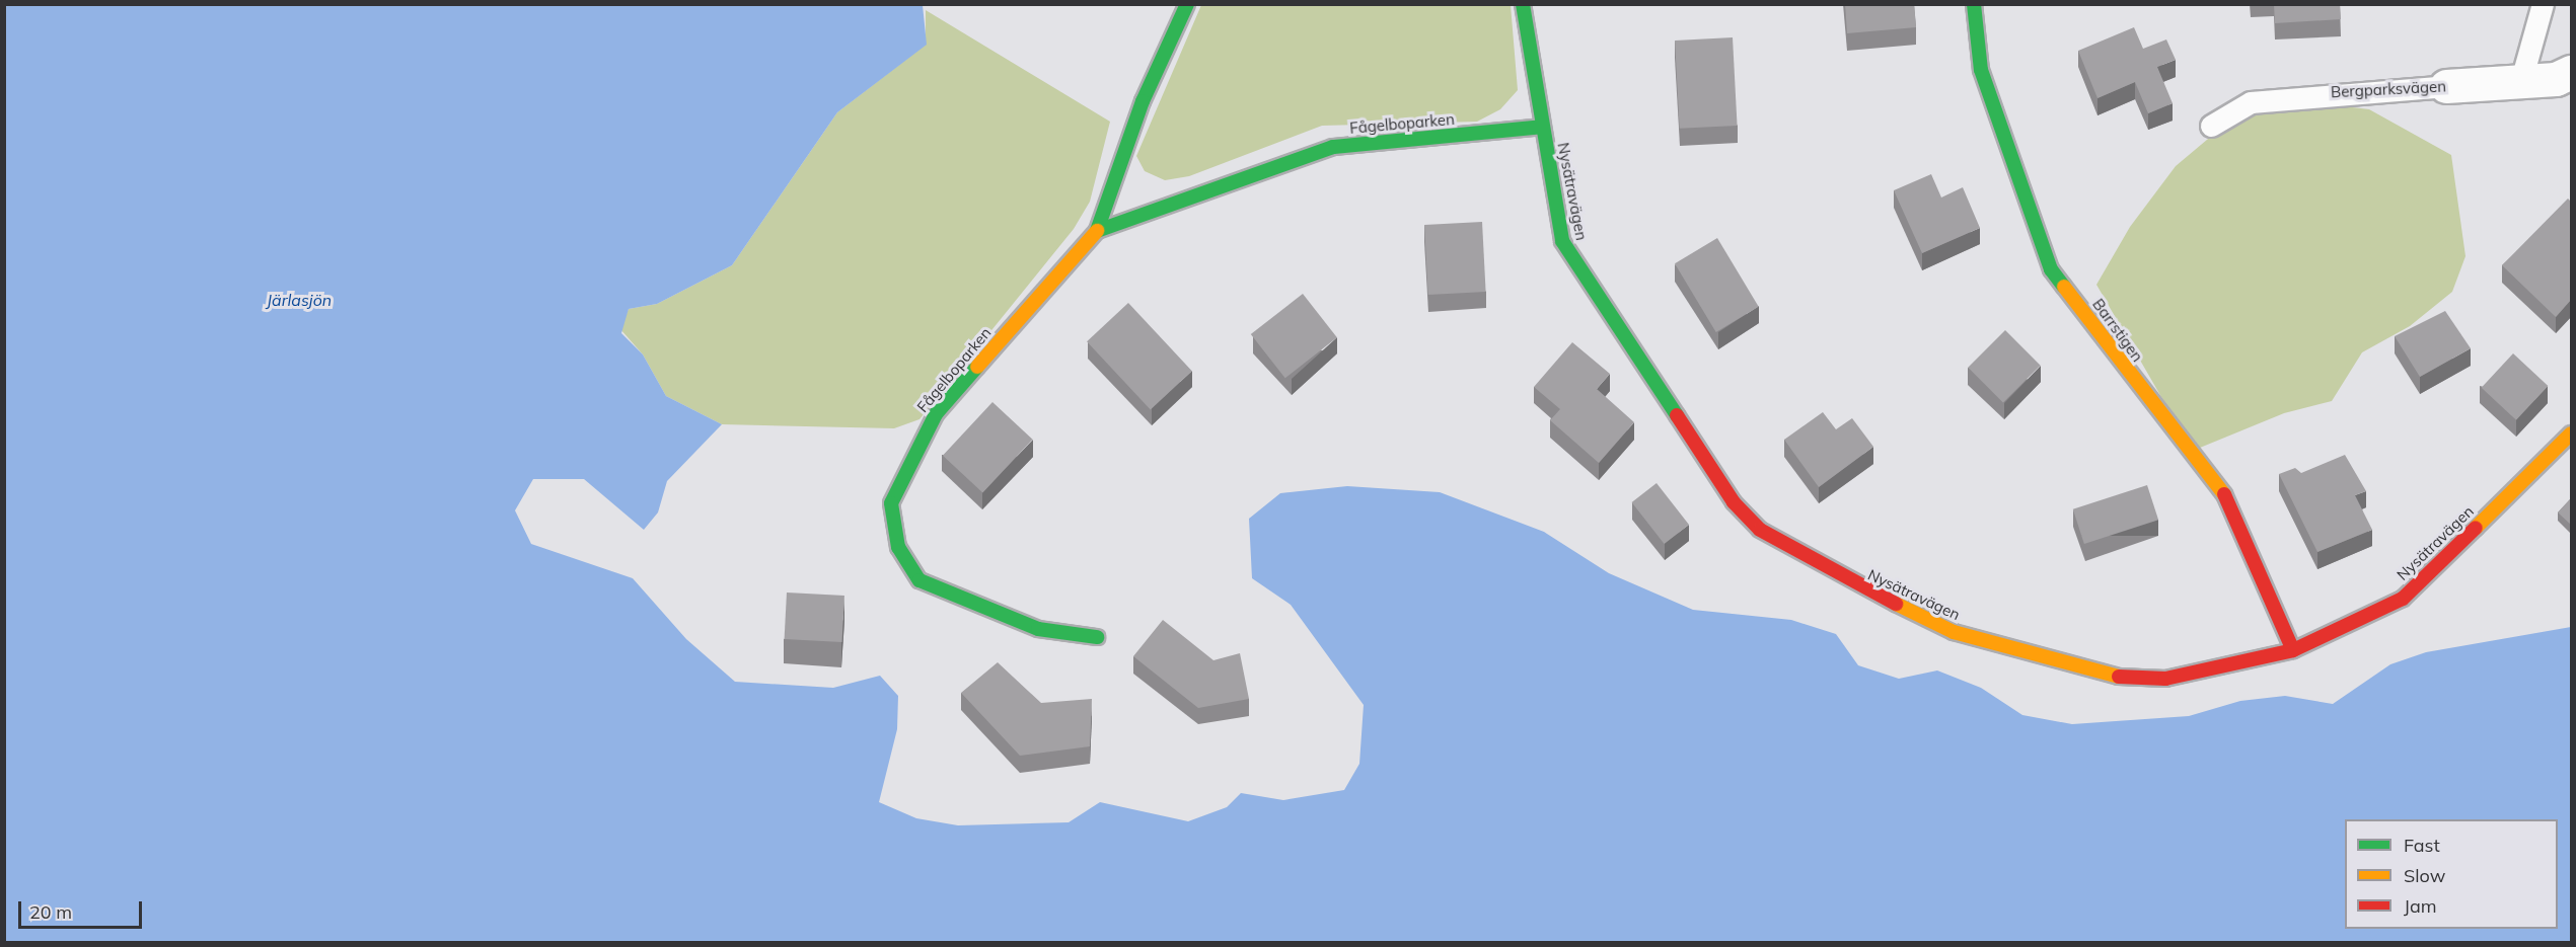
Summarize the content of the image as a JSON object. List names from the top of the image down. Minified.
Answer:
{"streets":{"street":["Bergparksvägen","Fågelboparken","Nysätravägen","Barrstigen"]},"crossings":[["Fågelboparken","Nysätravägen"],["Nysätravägen","Barrstigen"]],"water":["Järlasjön"],"legend":["Fast","Slow","Jam"],"scale_bar":"20 m"}
